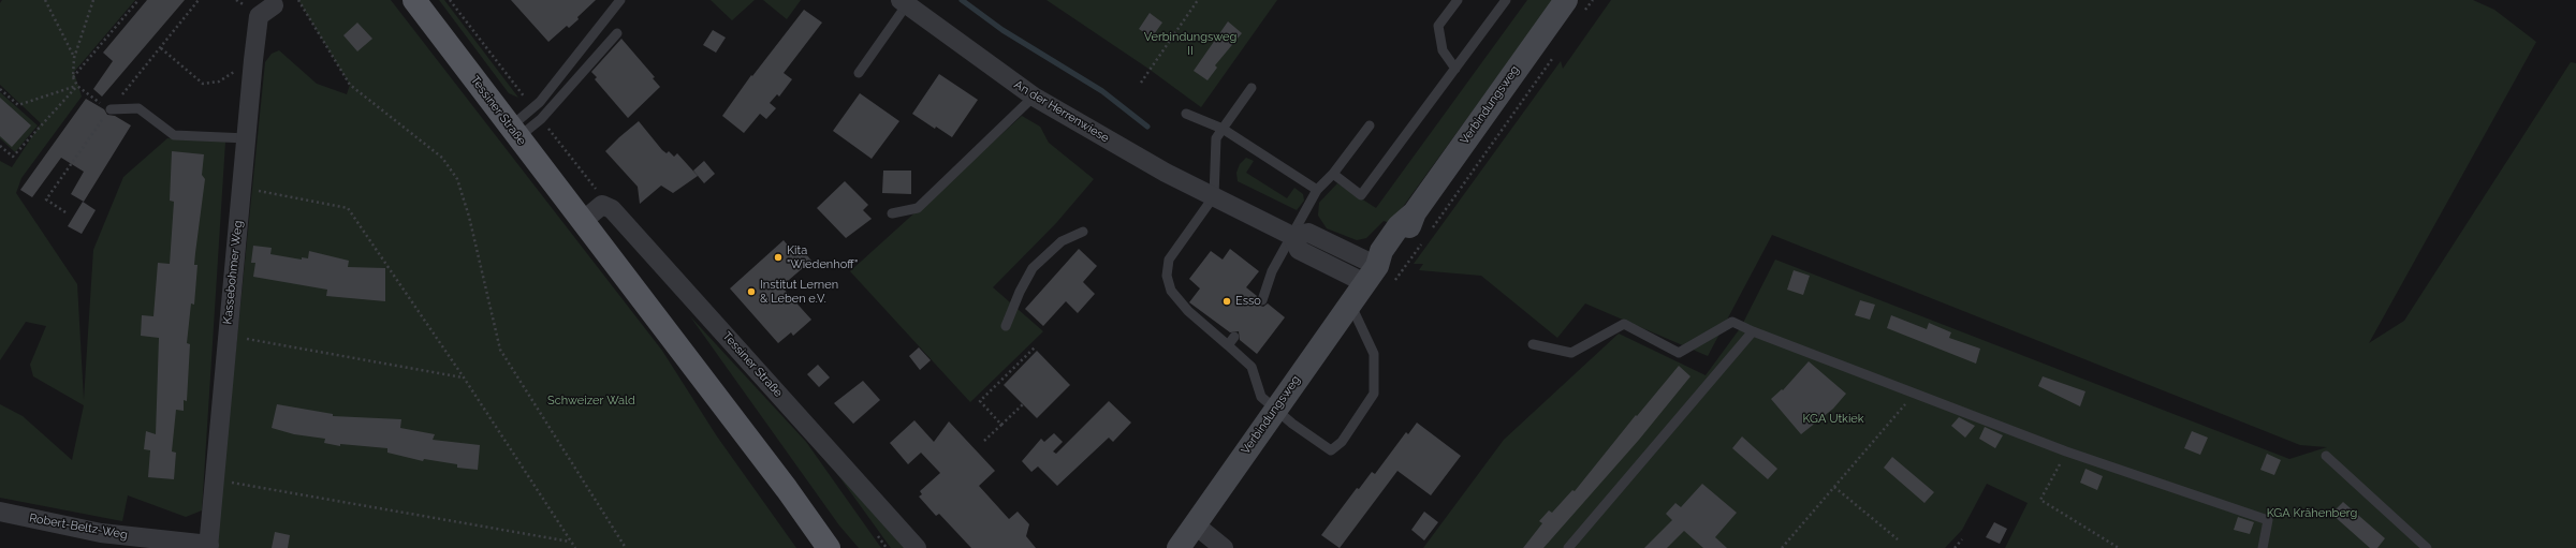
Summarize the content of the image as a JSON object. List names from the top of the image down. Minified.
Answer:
{"streets":{"main road":["Verbindungsweg","Tessiner Straße"],"street":["An der Herrenwiese","Kassebohmer Weg","Robert-Beltz-Weg"]},"crossings":[["Kassebohmer Weg","Robert-Beltz-Weg"]],"parks":["Verbindungsweg II","Schweizer Wald","KGA Utkiek","KGA Krähenberg"],"places":["Kita \"Wiedenhoff\"","Institut Lernen & Leben e.V.","Esso"]}
